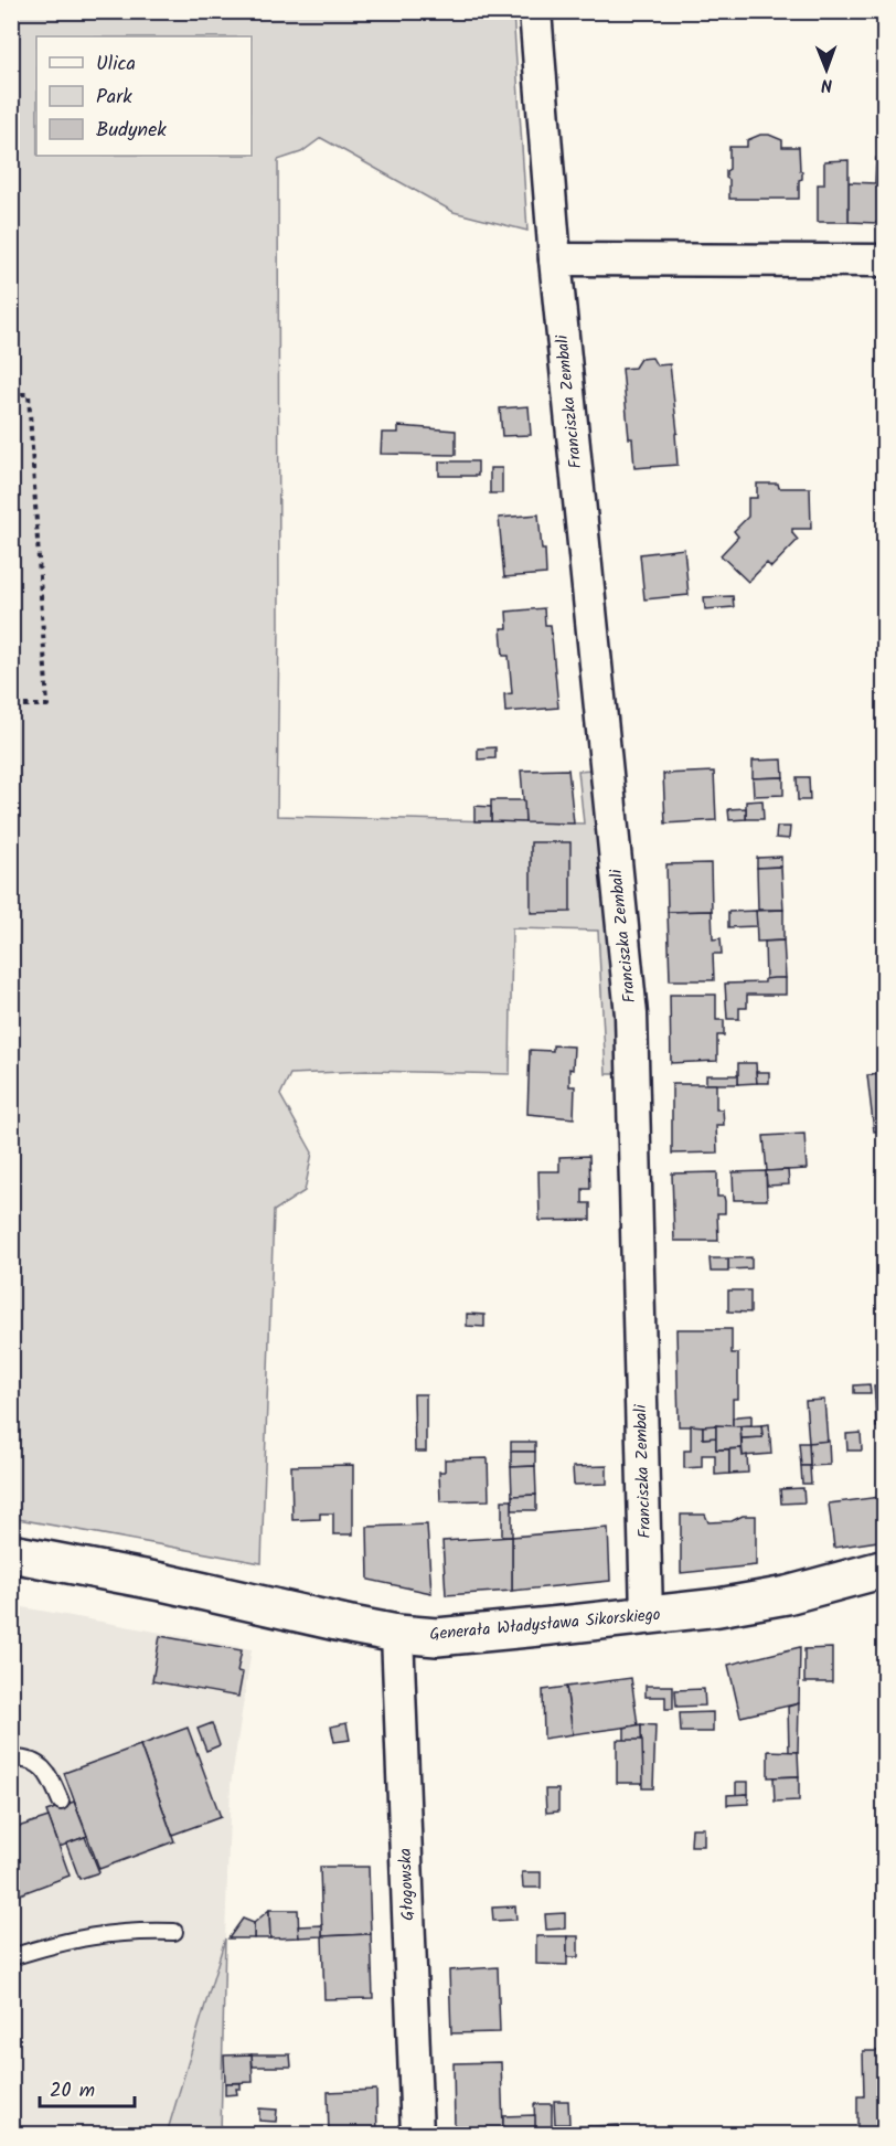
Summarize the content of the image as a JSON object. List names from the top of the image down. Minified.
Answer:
{"streets":{"street":["Franciszka Zembali","Generała Władysława Sikorskiego","Głogowska"]},"crossings":[["Franciszka Zembali","Generała Władysława Sikorskiego"],["Generała Władysława Sikorskiego","Głogowska"]],"legend":["Ulica","Park","Budynek"],"scale_bar":"20 m","north":"bottom"}
